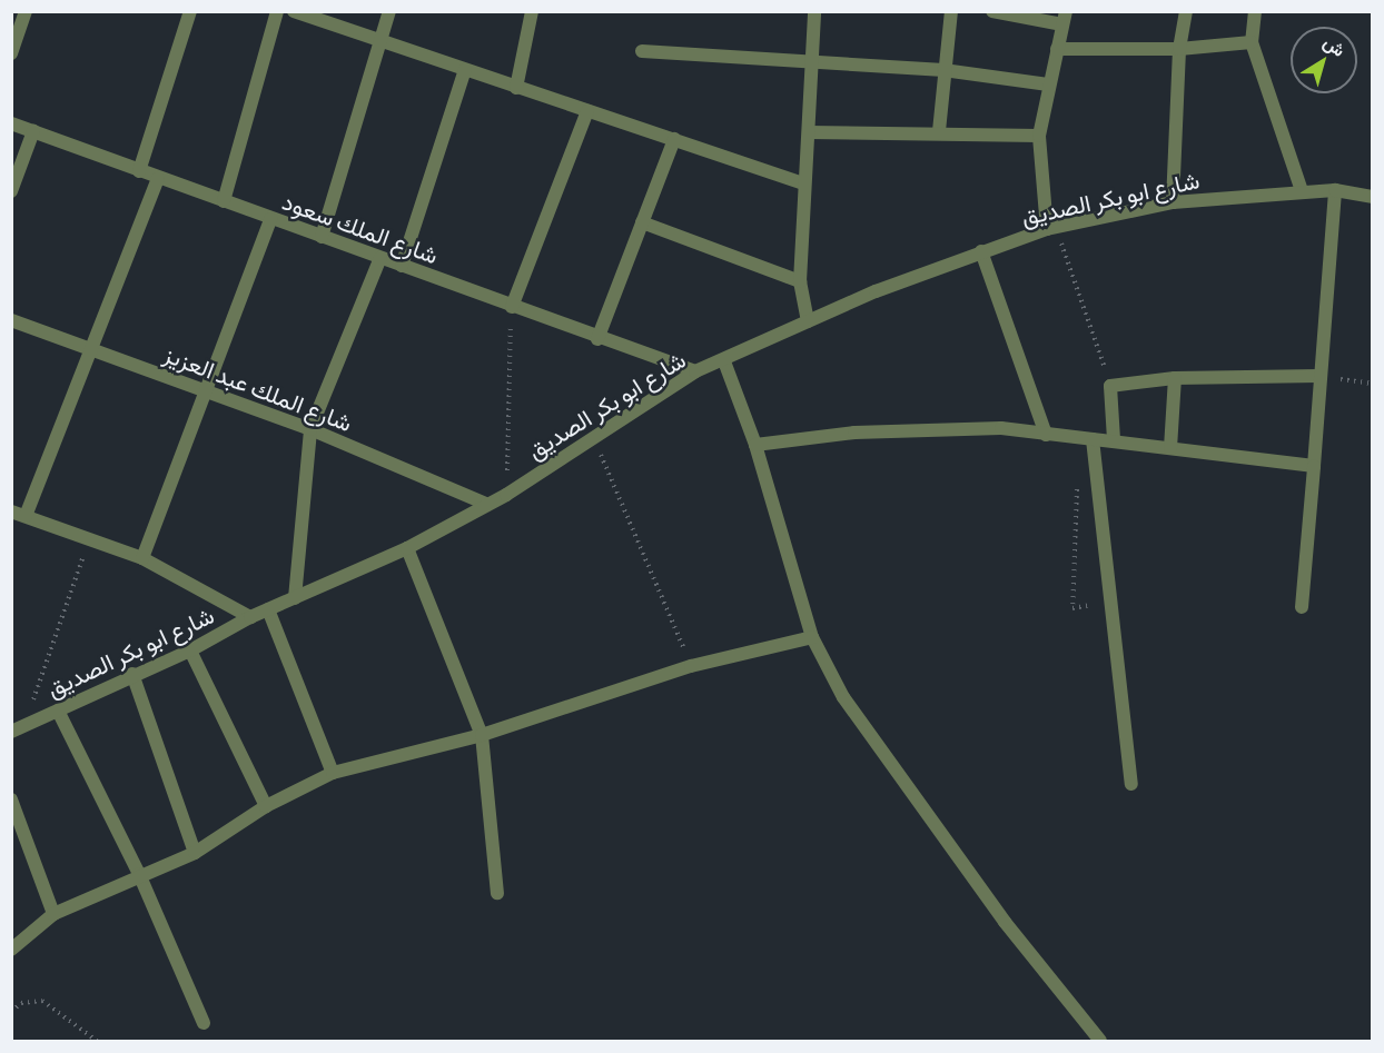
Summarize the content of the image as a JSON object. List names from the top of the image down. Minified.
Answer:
{"streets":{"street":["شارع ابو بكر الصديق","شارع الملك سعود","شارع الملك عبد العزيز"]},"crossings":[["شارع ابو بكر الصديق","شارع الملك سعود"],["شارع ابو بكر الصديق","شارع الملك عبد العزيز"]],"north":"top right"}
